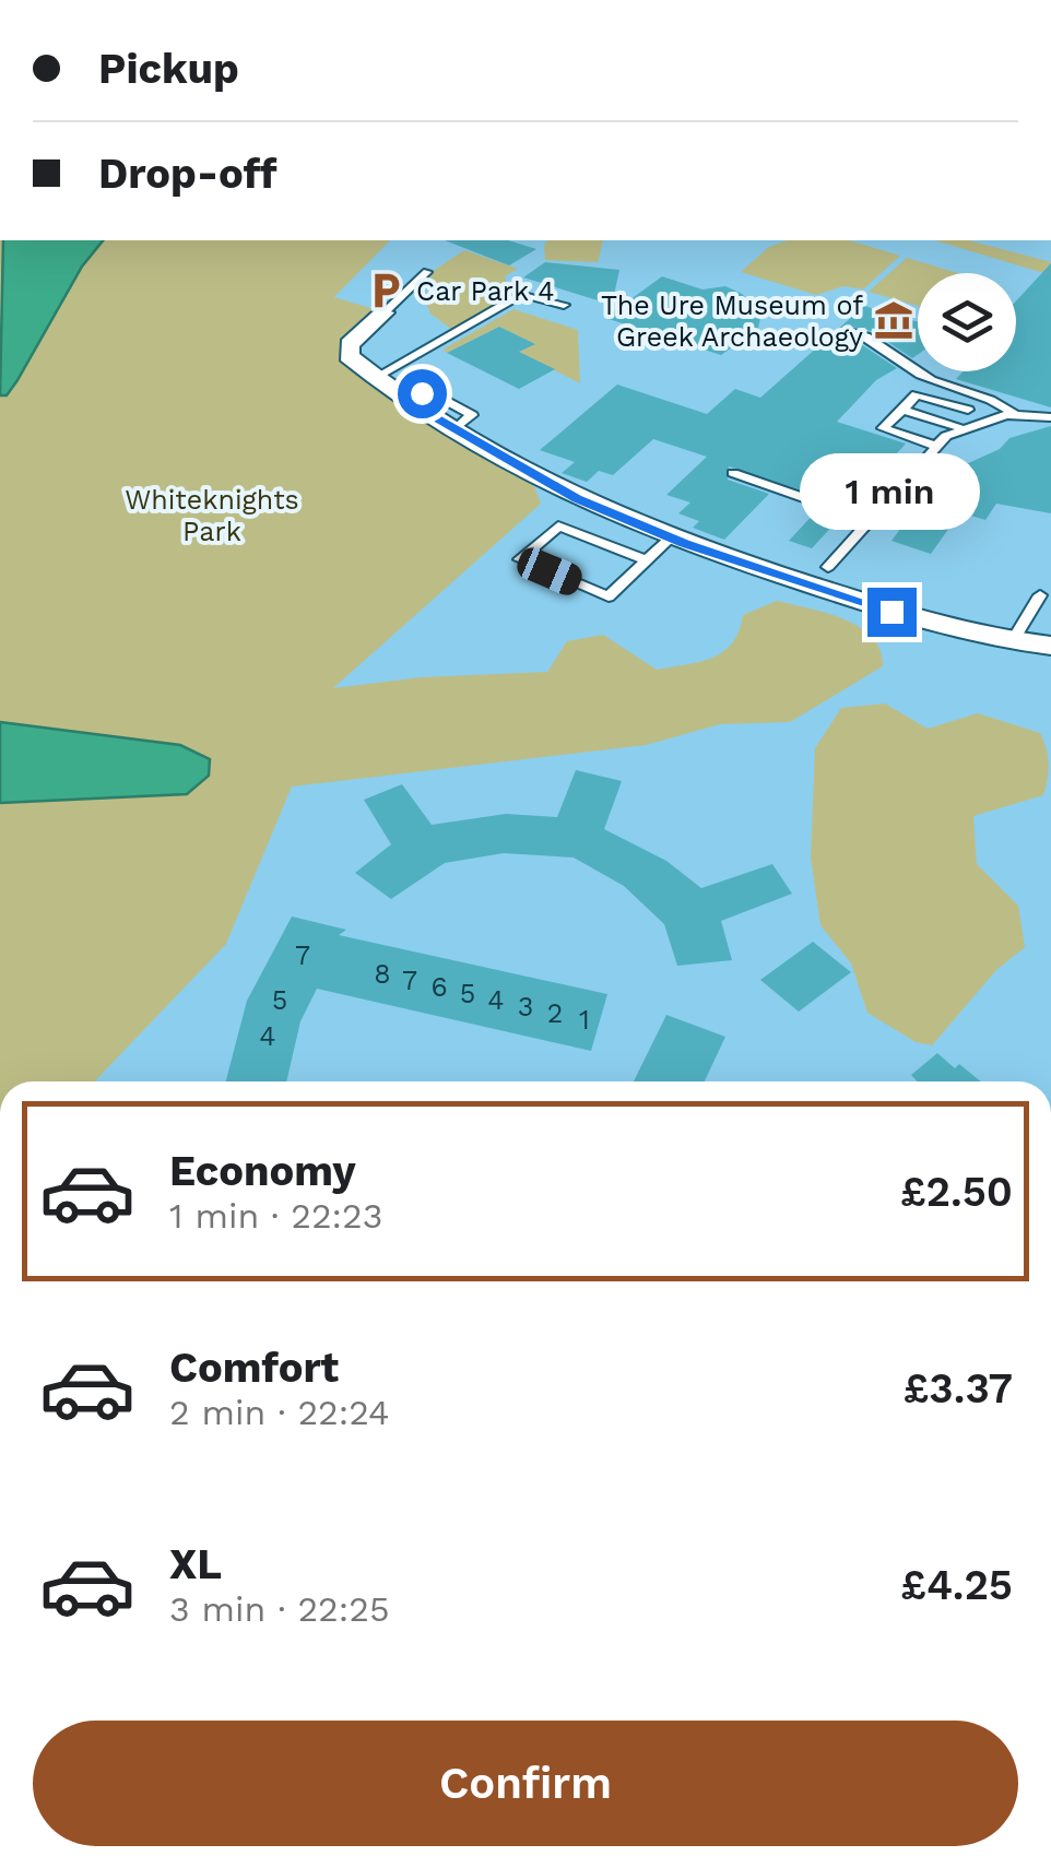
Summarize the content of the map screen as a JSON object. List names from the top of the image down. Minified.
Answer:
{"parks":["Whiteknights Park"],"places":{"parking":["Car Park 4"],"museum":["The Ure Museum of Greek Archaeology"]},"house_numbers":["7","8","7","6","5","5","4","3","2","1","4"],"page":{"banner":["Pickup","Drop-off"],"bubble":"1 min","list":[{"name":"Economy","note":"1 min · 22:23","value":"£2.50"},{"name":"Comfort","note":"2 min · 22:24","value":"£3.37"},{"name":"XL","note":"3 min · 22:25","value":"£4.25"}],"buttons":"Confirm"}}
